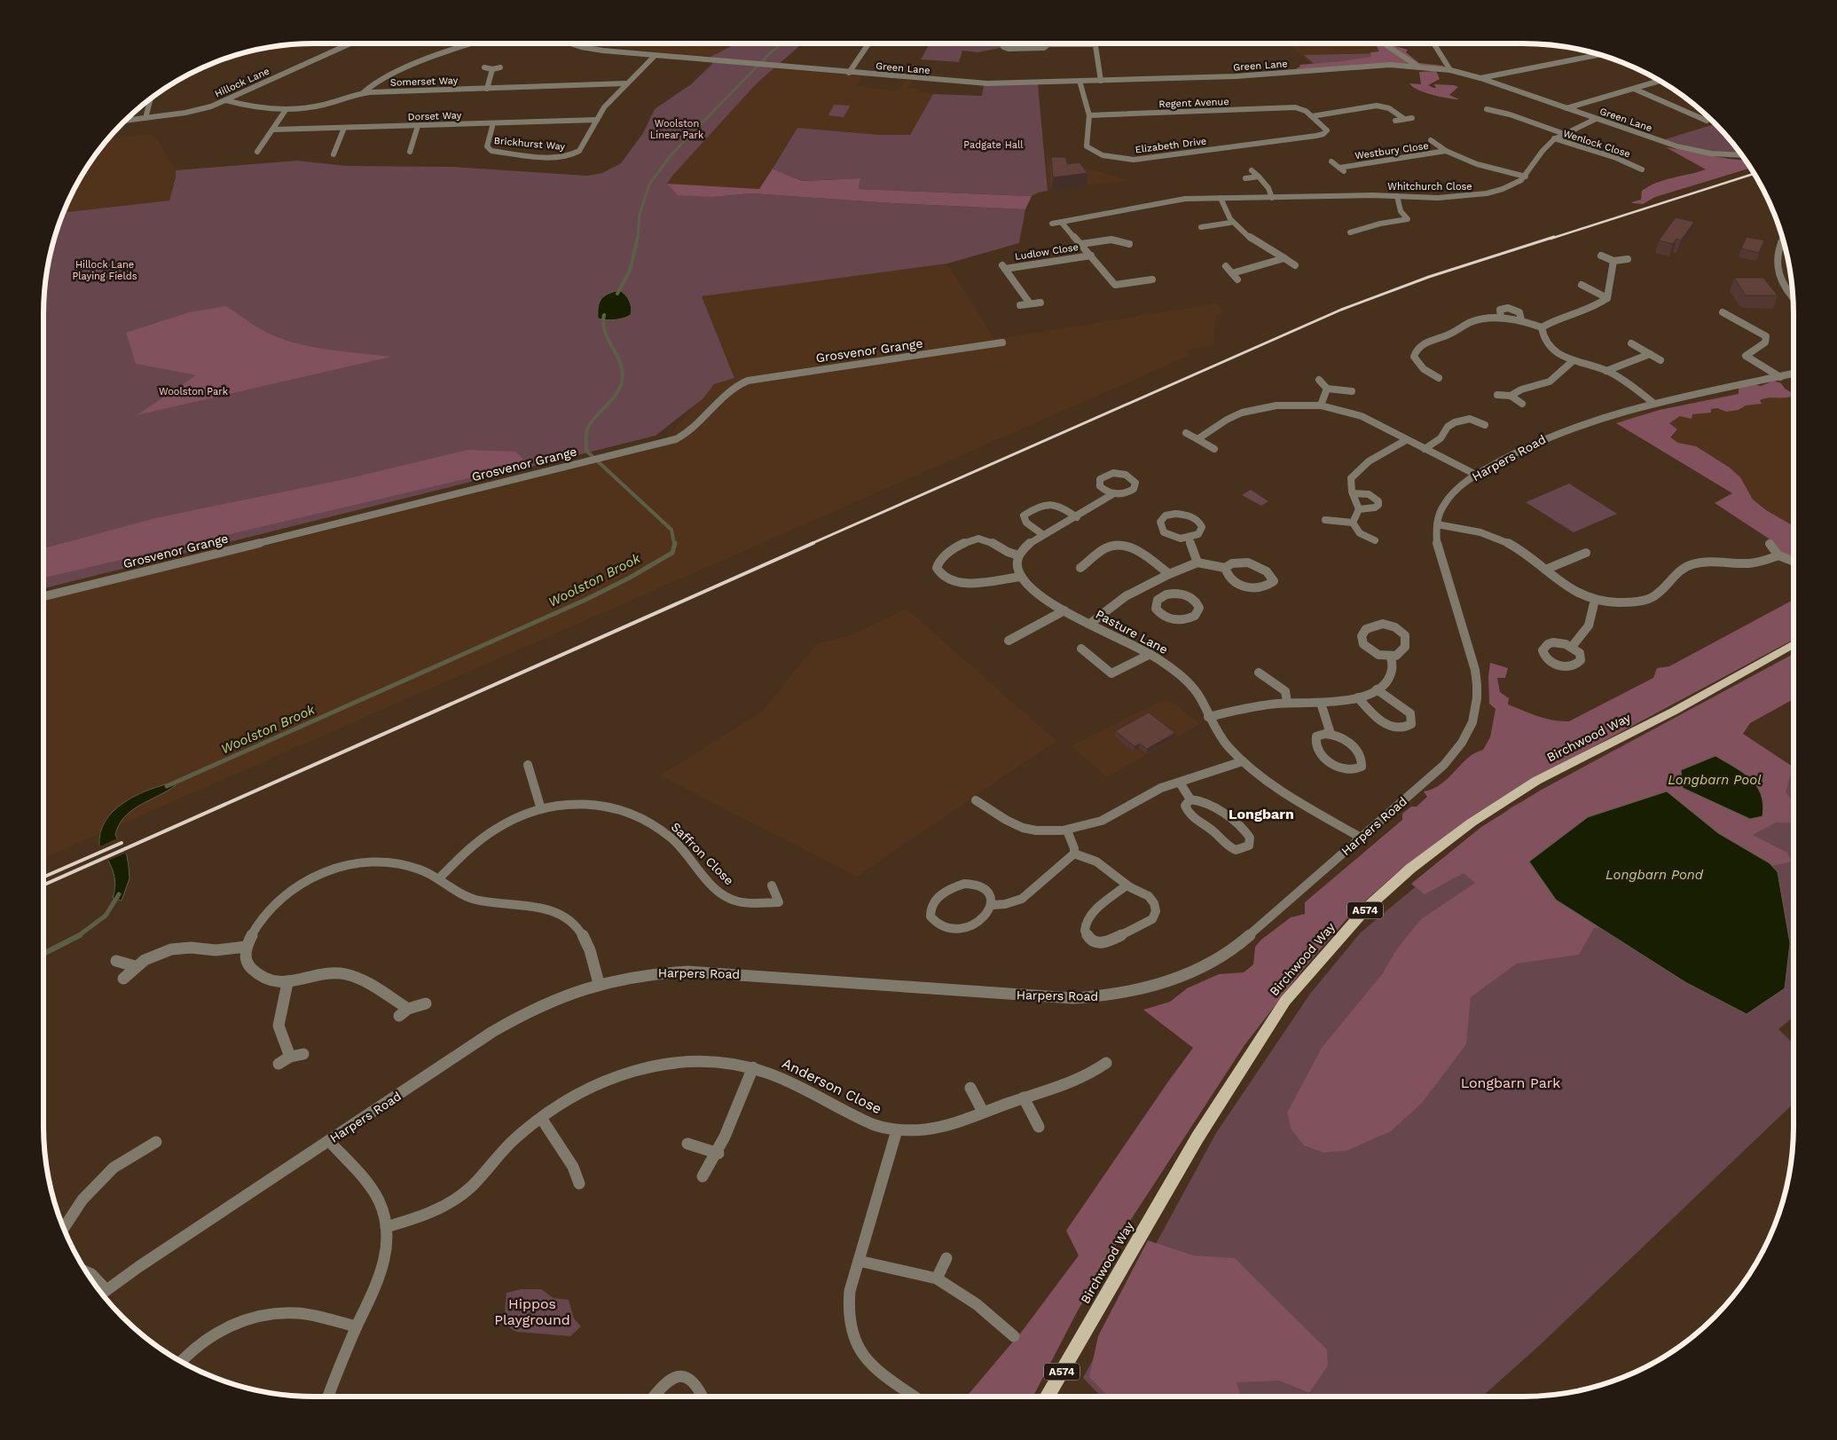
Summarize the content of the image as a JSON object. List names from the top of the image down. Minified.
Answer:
{"streets":{"main road":["Birchwood Way","A574"],"street":["Green Lane","Somerset Way","Hillock Lane","Regent Avenue","Dorset Way","Brickhurst Way","Wenlock Close","Elizabeth Drive","Westbury Close","Whitchurch Close","Ludlow Close","Grosvenor Grange","Harpers Road","Pasture Lane","Saffron Close","Anderson Close"]},"crossings":[["Green Lane","Brickhurst Way"],["Green Lane","Elizabeth Drive"],["Somerset Way","Hillock Lane"],["Somerset Way","Brickhurst Way"],["Regent Avenue","Elizabeth Drive"],["Dorset Way","Brickhurst Way"],["Westbury Close","Whitchurch Close"],["Whitchurch Close","Ludlow Close"],["Harpers Road","Pasture Lane"]],"districts":["Longbarn"],"water":["Woolston Brook","Longbarn Pool","Longbarn Pond"],"parks":["Woolston Linear Park","Padgate Hall","Hillock Lane Playing Fields","Woolston Park","Longbarn Park","Hippos Playground"]}
